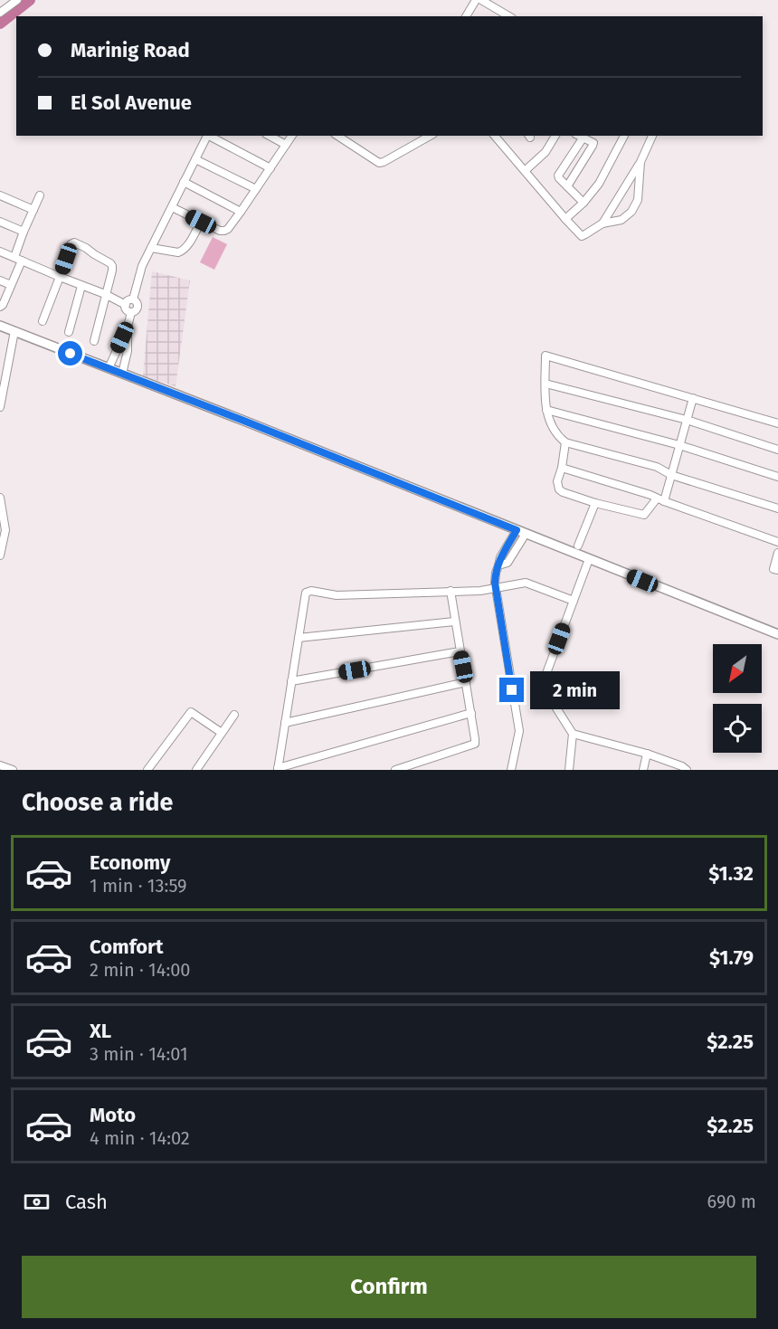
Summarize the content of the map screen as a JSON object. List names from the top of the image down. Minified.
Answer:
{"north":"bottom left","page":{"banner":["Marinig Road","El Sol Avenue"],"bubble":"2 min","heading":"Choose a ride","list":[{"name":"Economy","note":"1 min · 13:59","value":"$1.32"},{"name":"Comfort","note":"2 min · 14:00","value":"$1.79"},{"name":"XL","note":"3 min · 14:01","value":"$2.25"},{"name":"Moto","note":"4 min · 14:02","value":"$2.25"}],"pay":["Cash","690 m"],"buttons":"Confirm"}}
